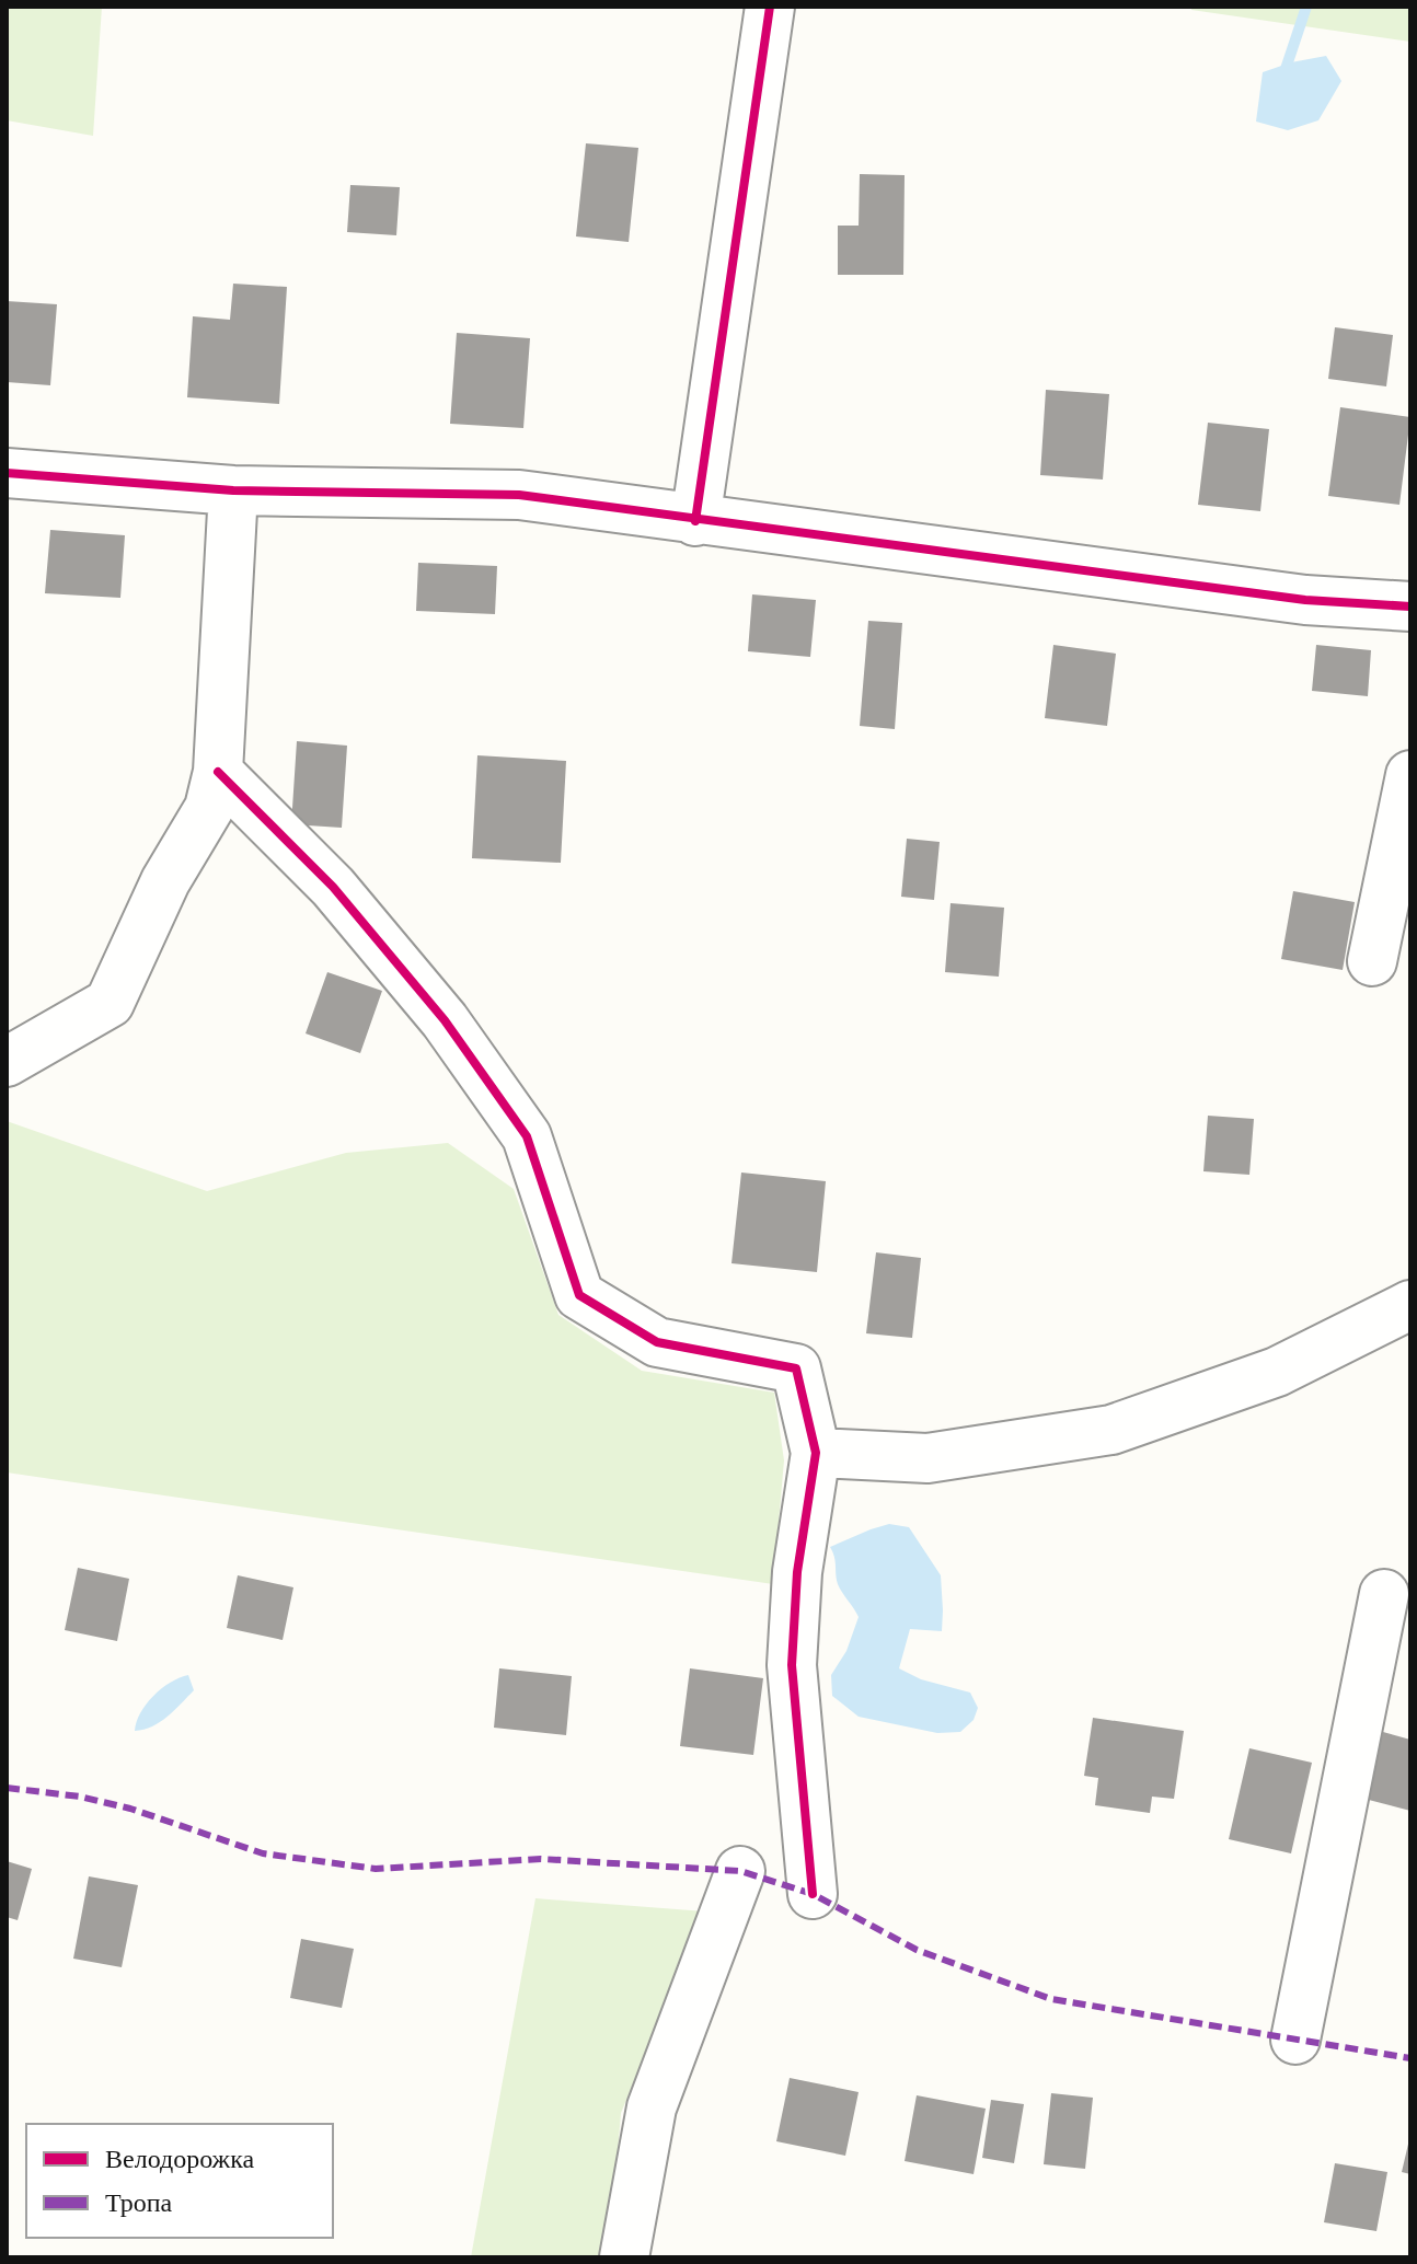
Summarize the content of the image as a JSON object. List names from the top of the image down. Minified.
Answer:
{"legend":["Велодорожка","Тропа"]}
